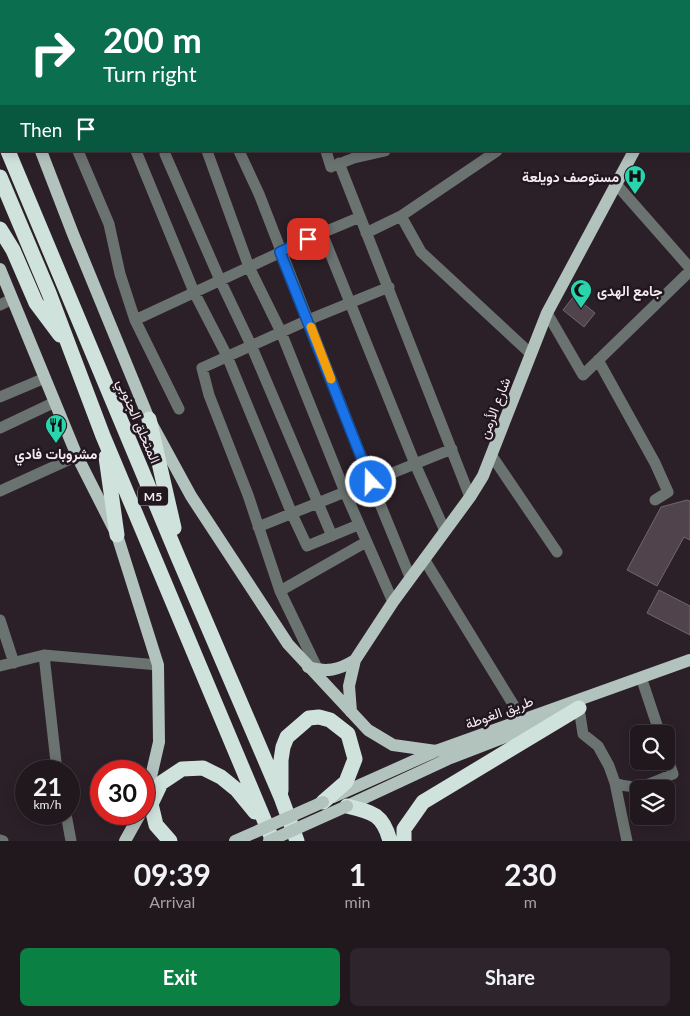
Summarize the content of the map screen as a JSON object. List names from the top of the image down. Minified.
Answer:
{"streets":{"highway":["المتحلق الجنوبي","M5"],"main road":["شارع الأرمن","طريق الغوطة"]},"crossings":[["المتحلق الجنوبي","طريق الغوطة"]],"places":{"hospital":["مستوصف دويلعة"],"mosque":["جامع الهدى"],"restaurant":["مشروبات فادي"]},"page":{"turn":["200 m","Turn right"],"then":"Then","speed":"21 km/h","limit":"30","eta":["09:39","Arrival","1","min","230","m"],"buttons":["Exit","Share"]}}
